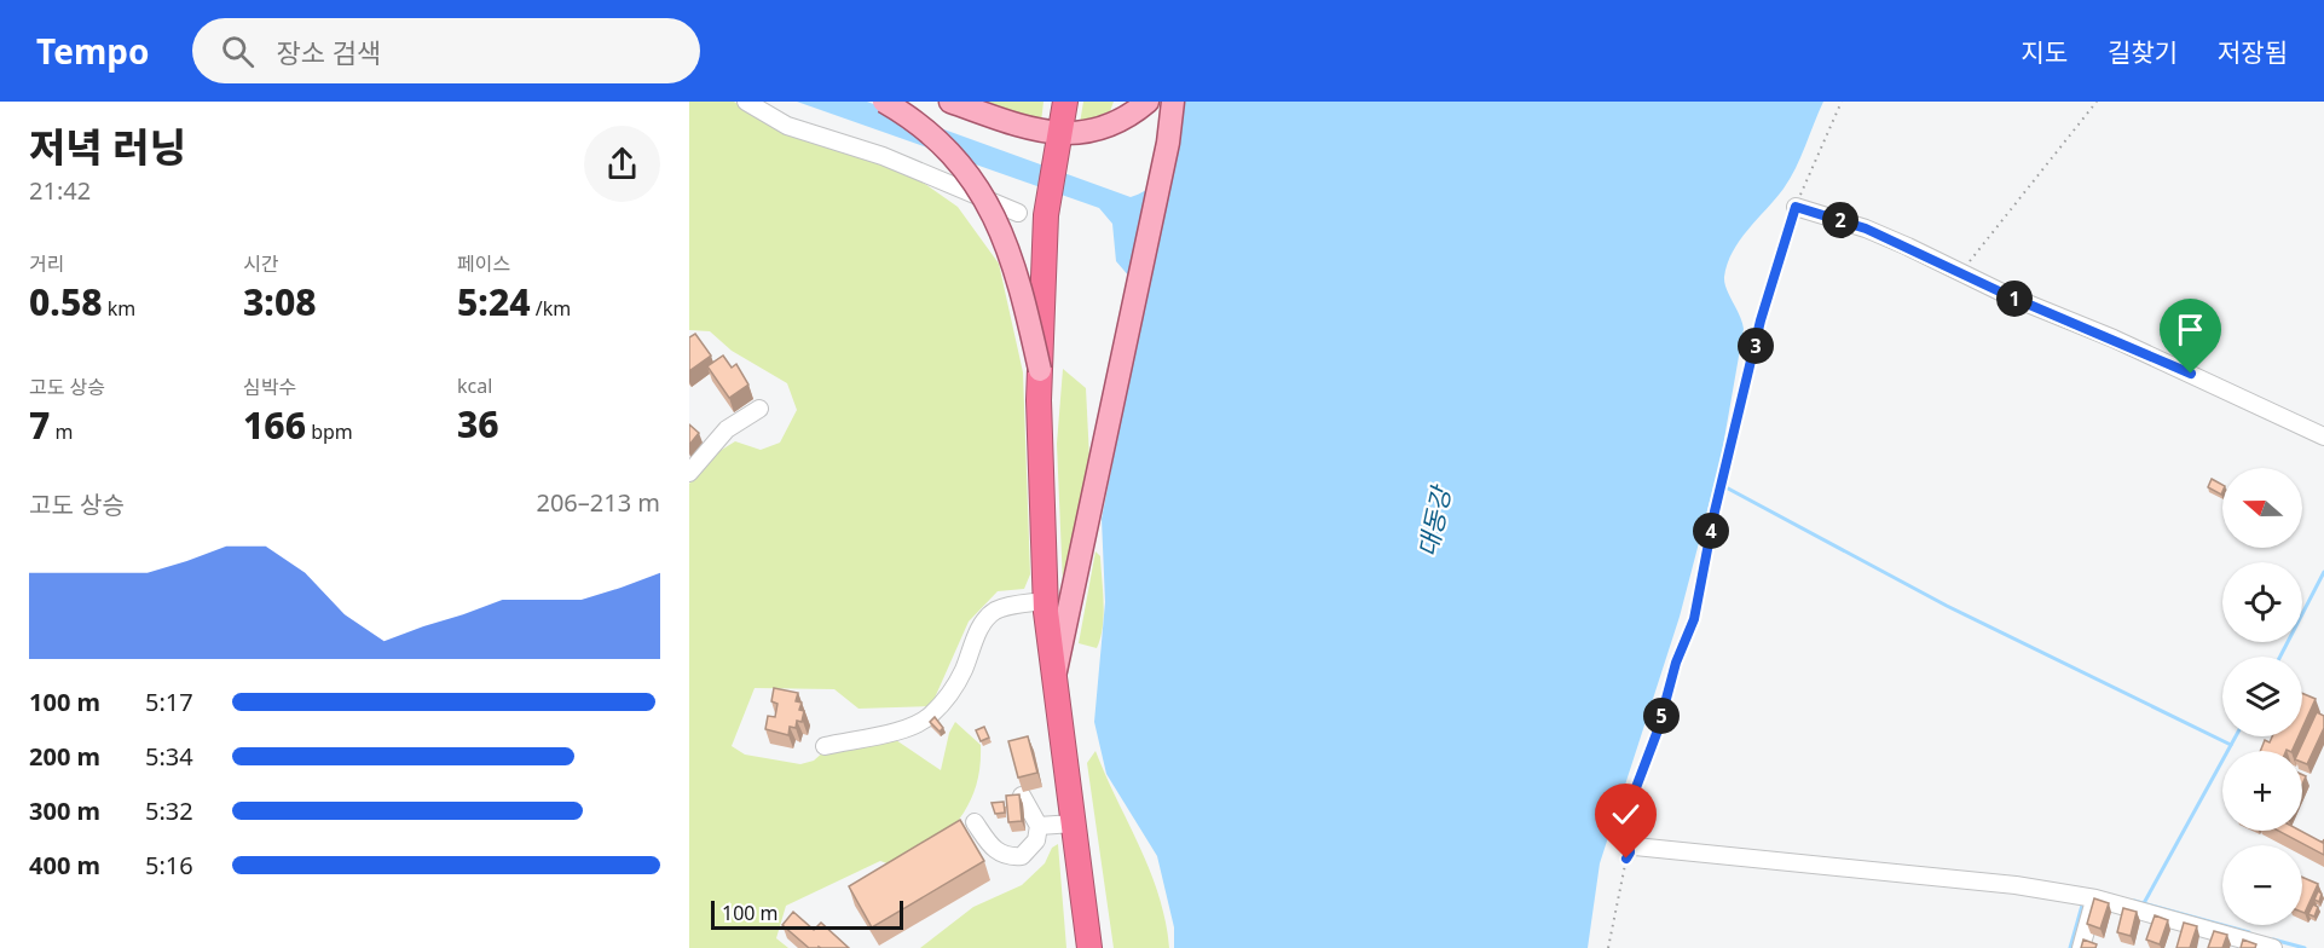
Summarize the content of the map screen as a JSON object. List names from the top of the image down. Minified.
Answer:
{"water":["대동강"],"scale_bar":"100 m","north":"left","page":{"header":"Tempo","search":"장소 검색","nav":["지도","길찾기","저장됨"],"heading":["저녁 러닝","21:42"],"pins":["2","1","3","4","5"],"stats":[["거리","0.58 km"],["시간","3:08"],["페이스","5:24 /km"],["고도 상승","7 m"],["심박수","166 bpm"],["kcal","36"]],"map_buttons":["+","−"],"chart":["고도 상승","206–213 m"],"list":[{"name":"100 m","note":"5:17"},{"name":"200 m","note":"5:34"},{"name":"300 m","note":"5:32"},{"name":"400 m","note":"5:16"}],"scale":"100 m"}}
